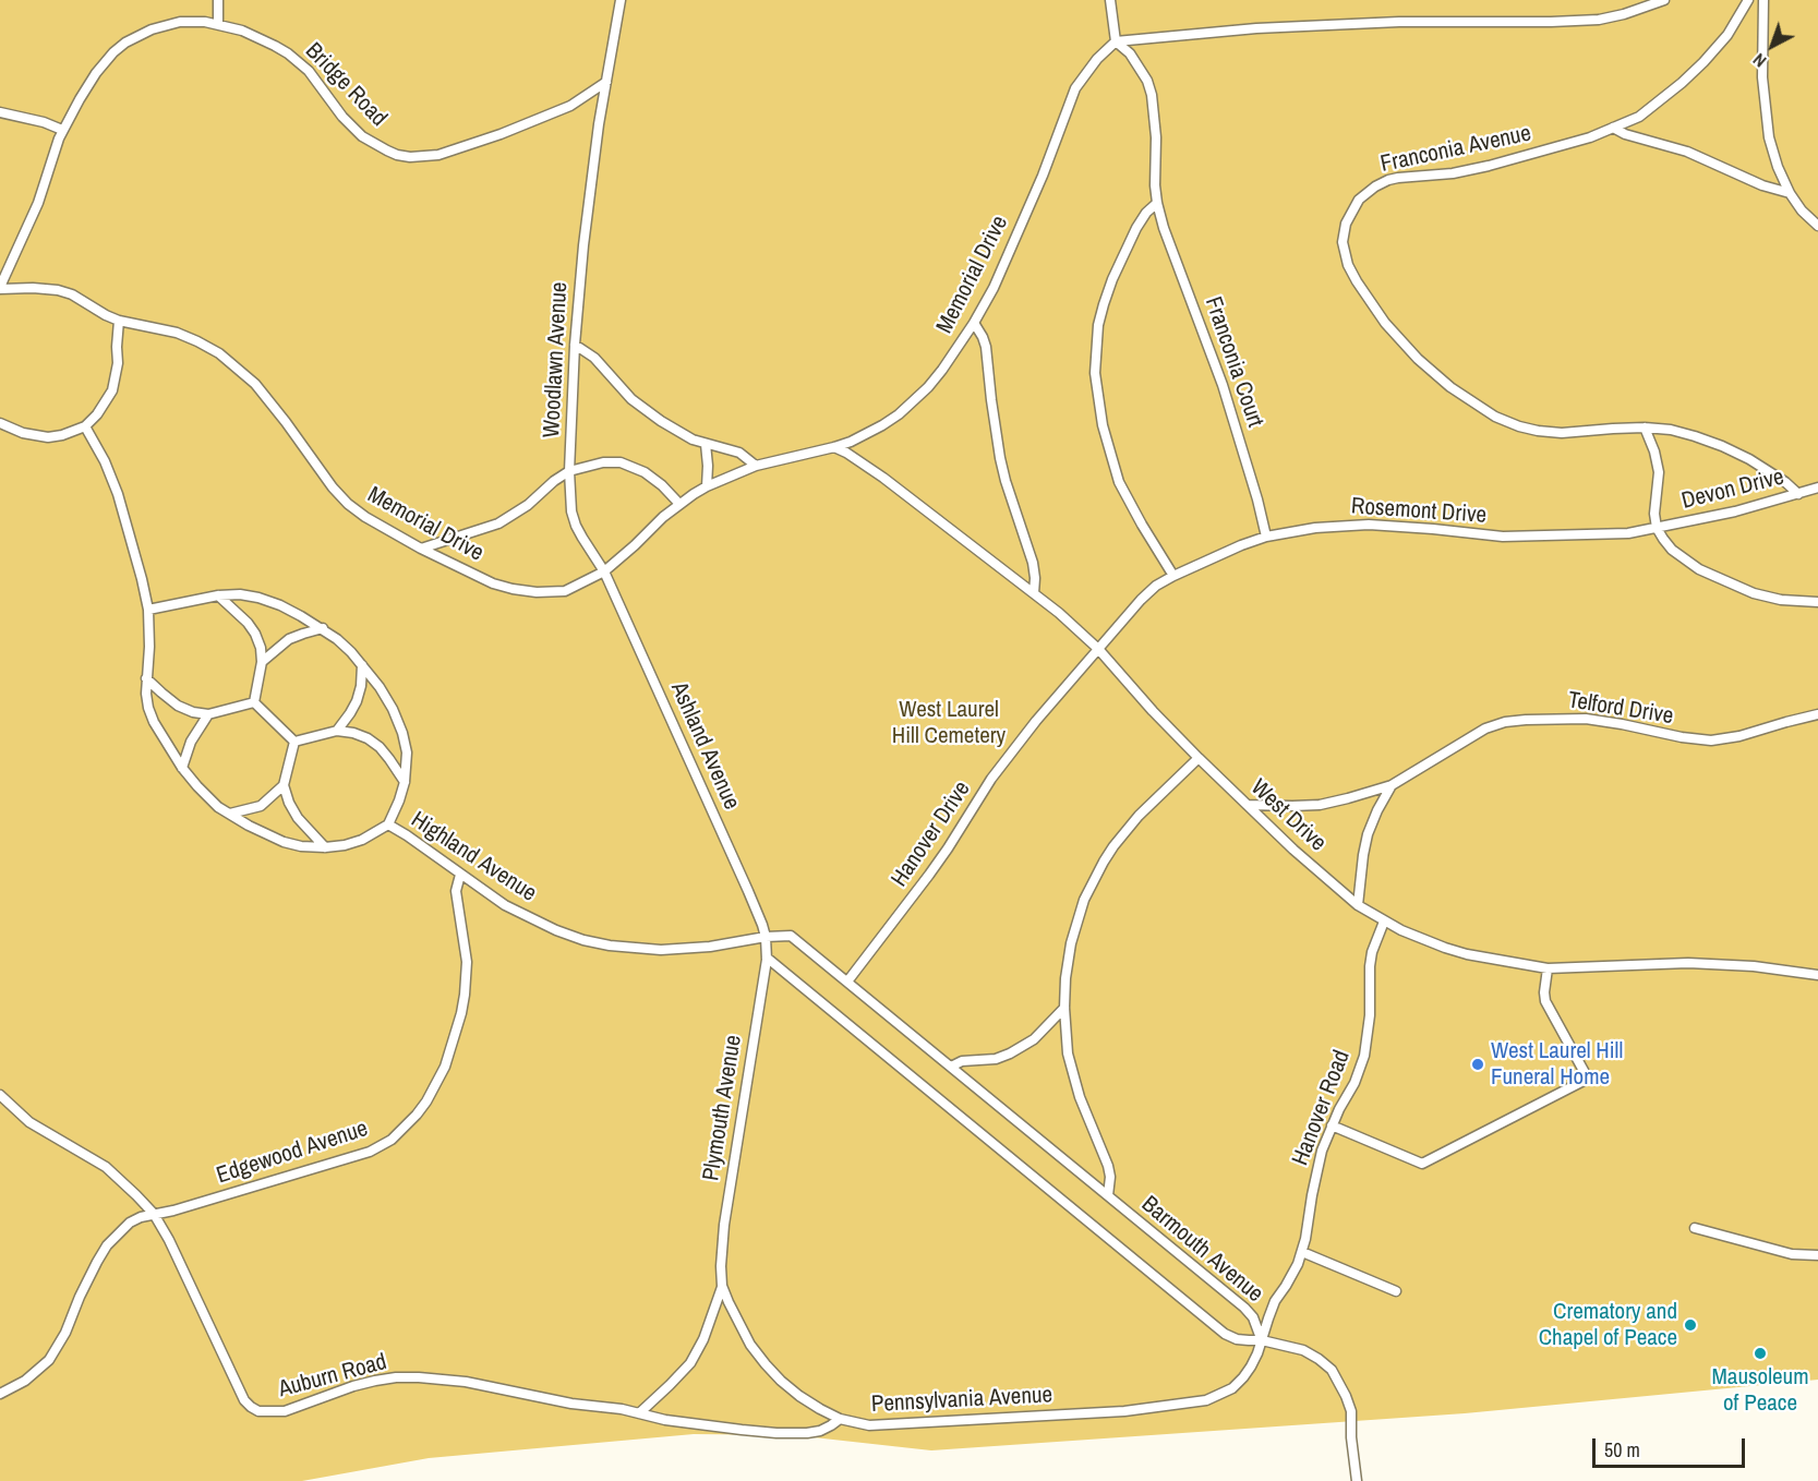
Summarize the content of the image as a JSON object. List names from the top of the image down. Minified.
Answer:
{"streets":{"lane":["Bridge Road","Franconia Avenue","Memorial Drive","Woodlawn Avenue","Franconia Court","Devon Drive","Rosemont Drive","Telford Drive","Ashland Avenue","West Drive","Hanover Drive","Highland Avenue","Plymouth Avenue","Hanover Road","Edgewood Avenue","Barmouth Avenue","Auburn Road","Pennsylvania Avenue"]},"crossings":[["Bridge Road","Memorial Drive"],["Bridge Road","Woodlawn Avenue"],["Franconia Avenue","Devon Drive"],["Memorial Drive","Woodlawn Avenue"],["Memorial Drive","Franconia Court"],["Memorial Drive","Ashland Avenue"],["Memorial Drive","West Drive"],["Woodlawn Avenue","Ashland Avenue"],["Franconia Court","Rosemont Drive"],["Devon Drive","Rosemont Drive"],["Rosemont Drive","West Drive"],["Rosemont Drive","Hanover Drive"],["Telford Drive","West Drive"],["Ashland Avenue","Highland Avenue"],["Ashland Avenue","Plymouth Avenue"],["Ashland Avenue","Barmouth Avenue"],["West Drive","Hanover Drive"],["West Drive","Hanover Road"],["Hanover Drive","Barmouth Avenue"],["Highland Avenue","Plymouth Avenue"],["Highland Avenue","Edgewood Avenue"],["Highland Avenue","Barmouth Avenue"],["Plymouth Avenue","Barmouth Avenue"],["Plymouth Avenue","Auburn Road"],["Plymouth Avenue","Pennsylvania Avenue"],["Hanover Road","Barmouth Avenue"],["Hanover Road","Pennsylvania Avenue"],["Edgewood Avenue","Auburn Road"],["Barmouth Avenue","Pennsylvania Avenue"],["Auburn Road","Pennsylvania Avenue"]],"parks":["West Laurel Hill Cemetery"],"places":["West Laurel Hill Funeral Home","Crematory and Chapel of Peace","Mausoleum of Peace"],"scale_bar":"50 m","north":"bottom left"}
